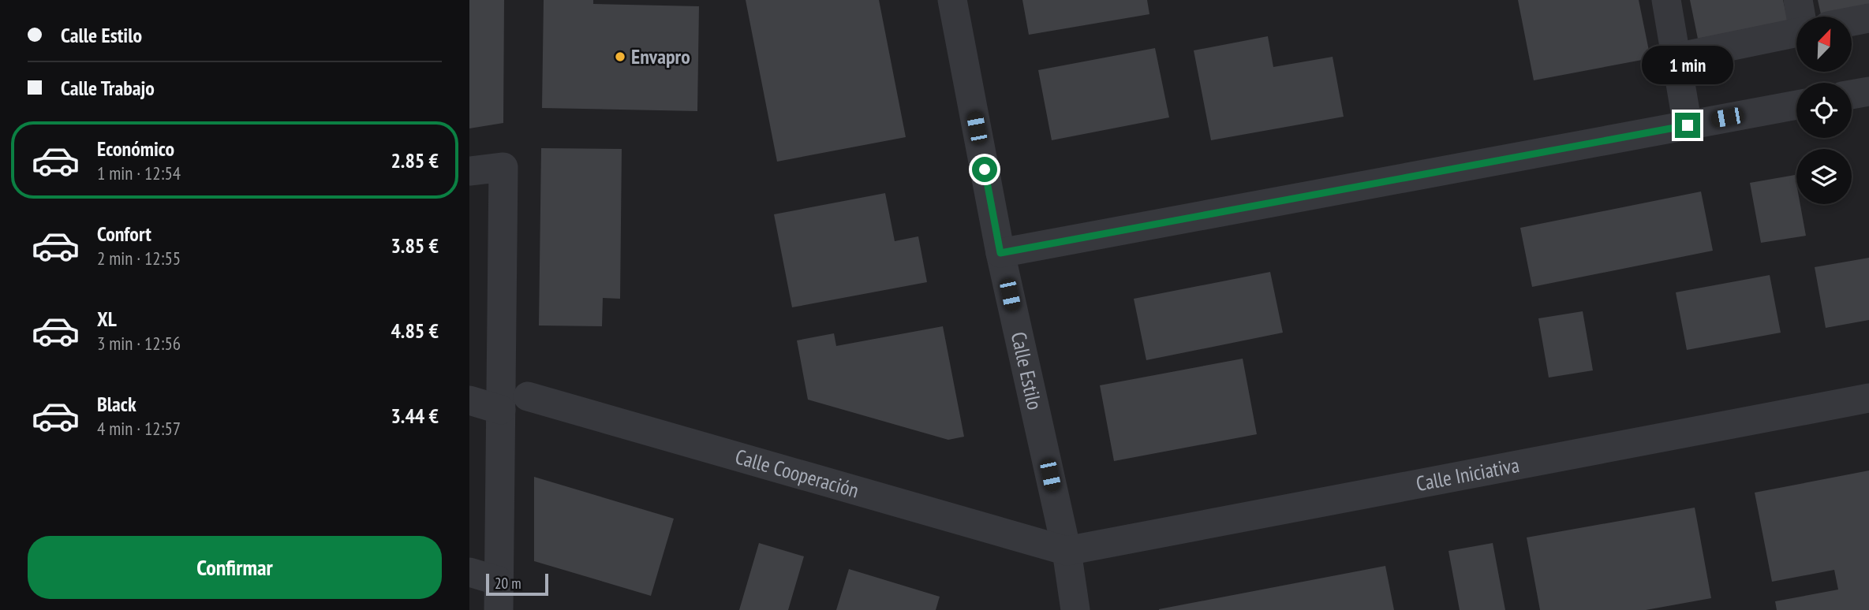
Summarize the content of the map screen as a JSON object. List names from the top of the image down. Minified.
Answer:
{"streets":{"street":["Calle Estilo","Calle Cooperación","Calle Iniciativa"]},"crossings":[["Calle Estilo","Calle Cooperación"],["Calle Estilo","Calle Iniciativa"],["Calle Cooperación","Calle Iniciativa"]],"places":["Envapro"],"scale_bar":"20 m","north":"top right","page":{"banner":["Calle Estilo","Calle Trabajo"],"bubble":"1 min","list":[{"name":"Económico","note":"1 min · 12:54","value":"2.85 €"},{"name":"Confort","note":"2 min · 12:55","value":"3.85 €"},{"name":"XL","note":"3 min · 12:56","value":"4.85 €"},{"name":"Black","note":"4 min · 12:57","value":"3.44 €"}],"buttons":"Confirmar","scale":"20 m"}}
